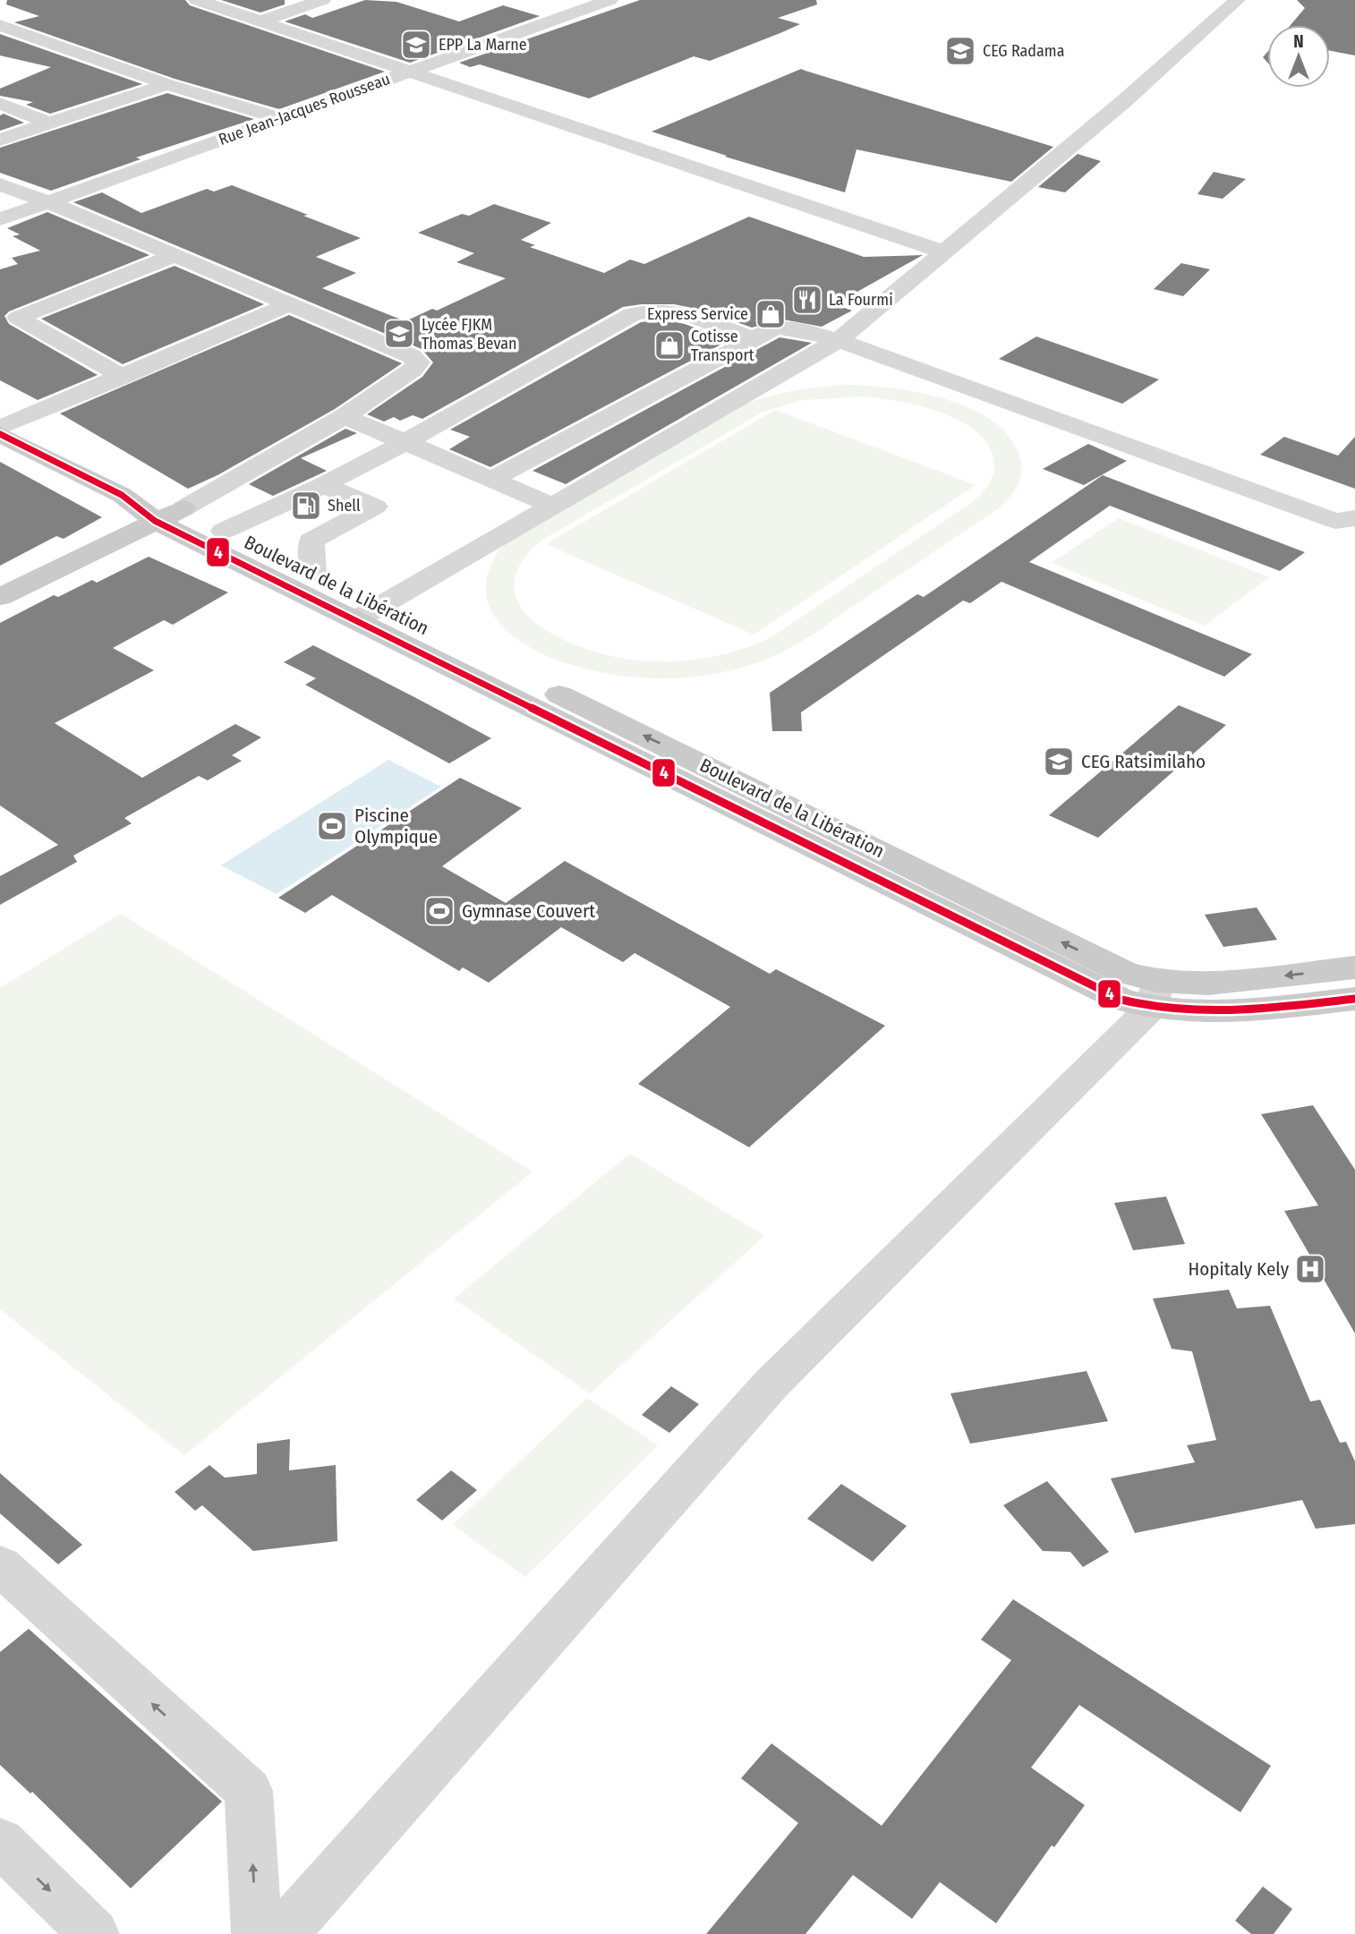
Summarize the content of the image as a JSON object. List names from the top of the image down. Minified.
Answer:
{"streets":{"main road":["Boulevard de la Libération"],"street":["Rue Jean-Jacques Rousseau"]},"places":{"school or university":["EPP La Marne","CEG Radama","Lycée FJKM Thomas Bevan","CEG Ratsimilaho"],"restaurant":["La Fourmi"],"shop":["Express Service","Cotisse Transport"],"fuel station":["Shell"],"sports":["Piscine Olympique","Gymnase Couvert"],"hospital":["Hopitaly Kely"]},"lines":["transit line 4"],"north":"top"}
